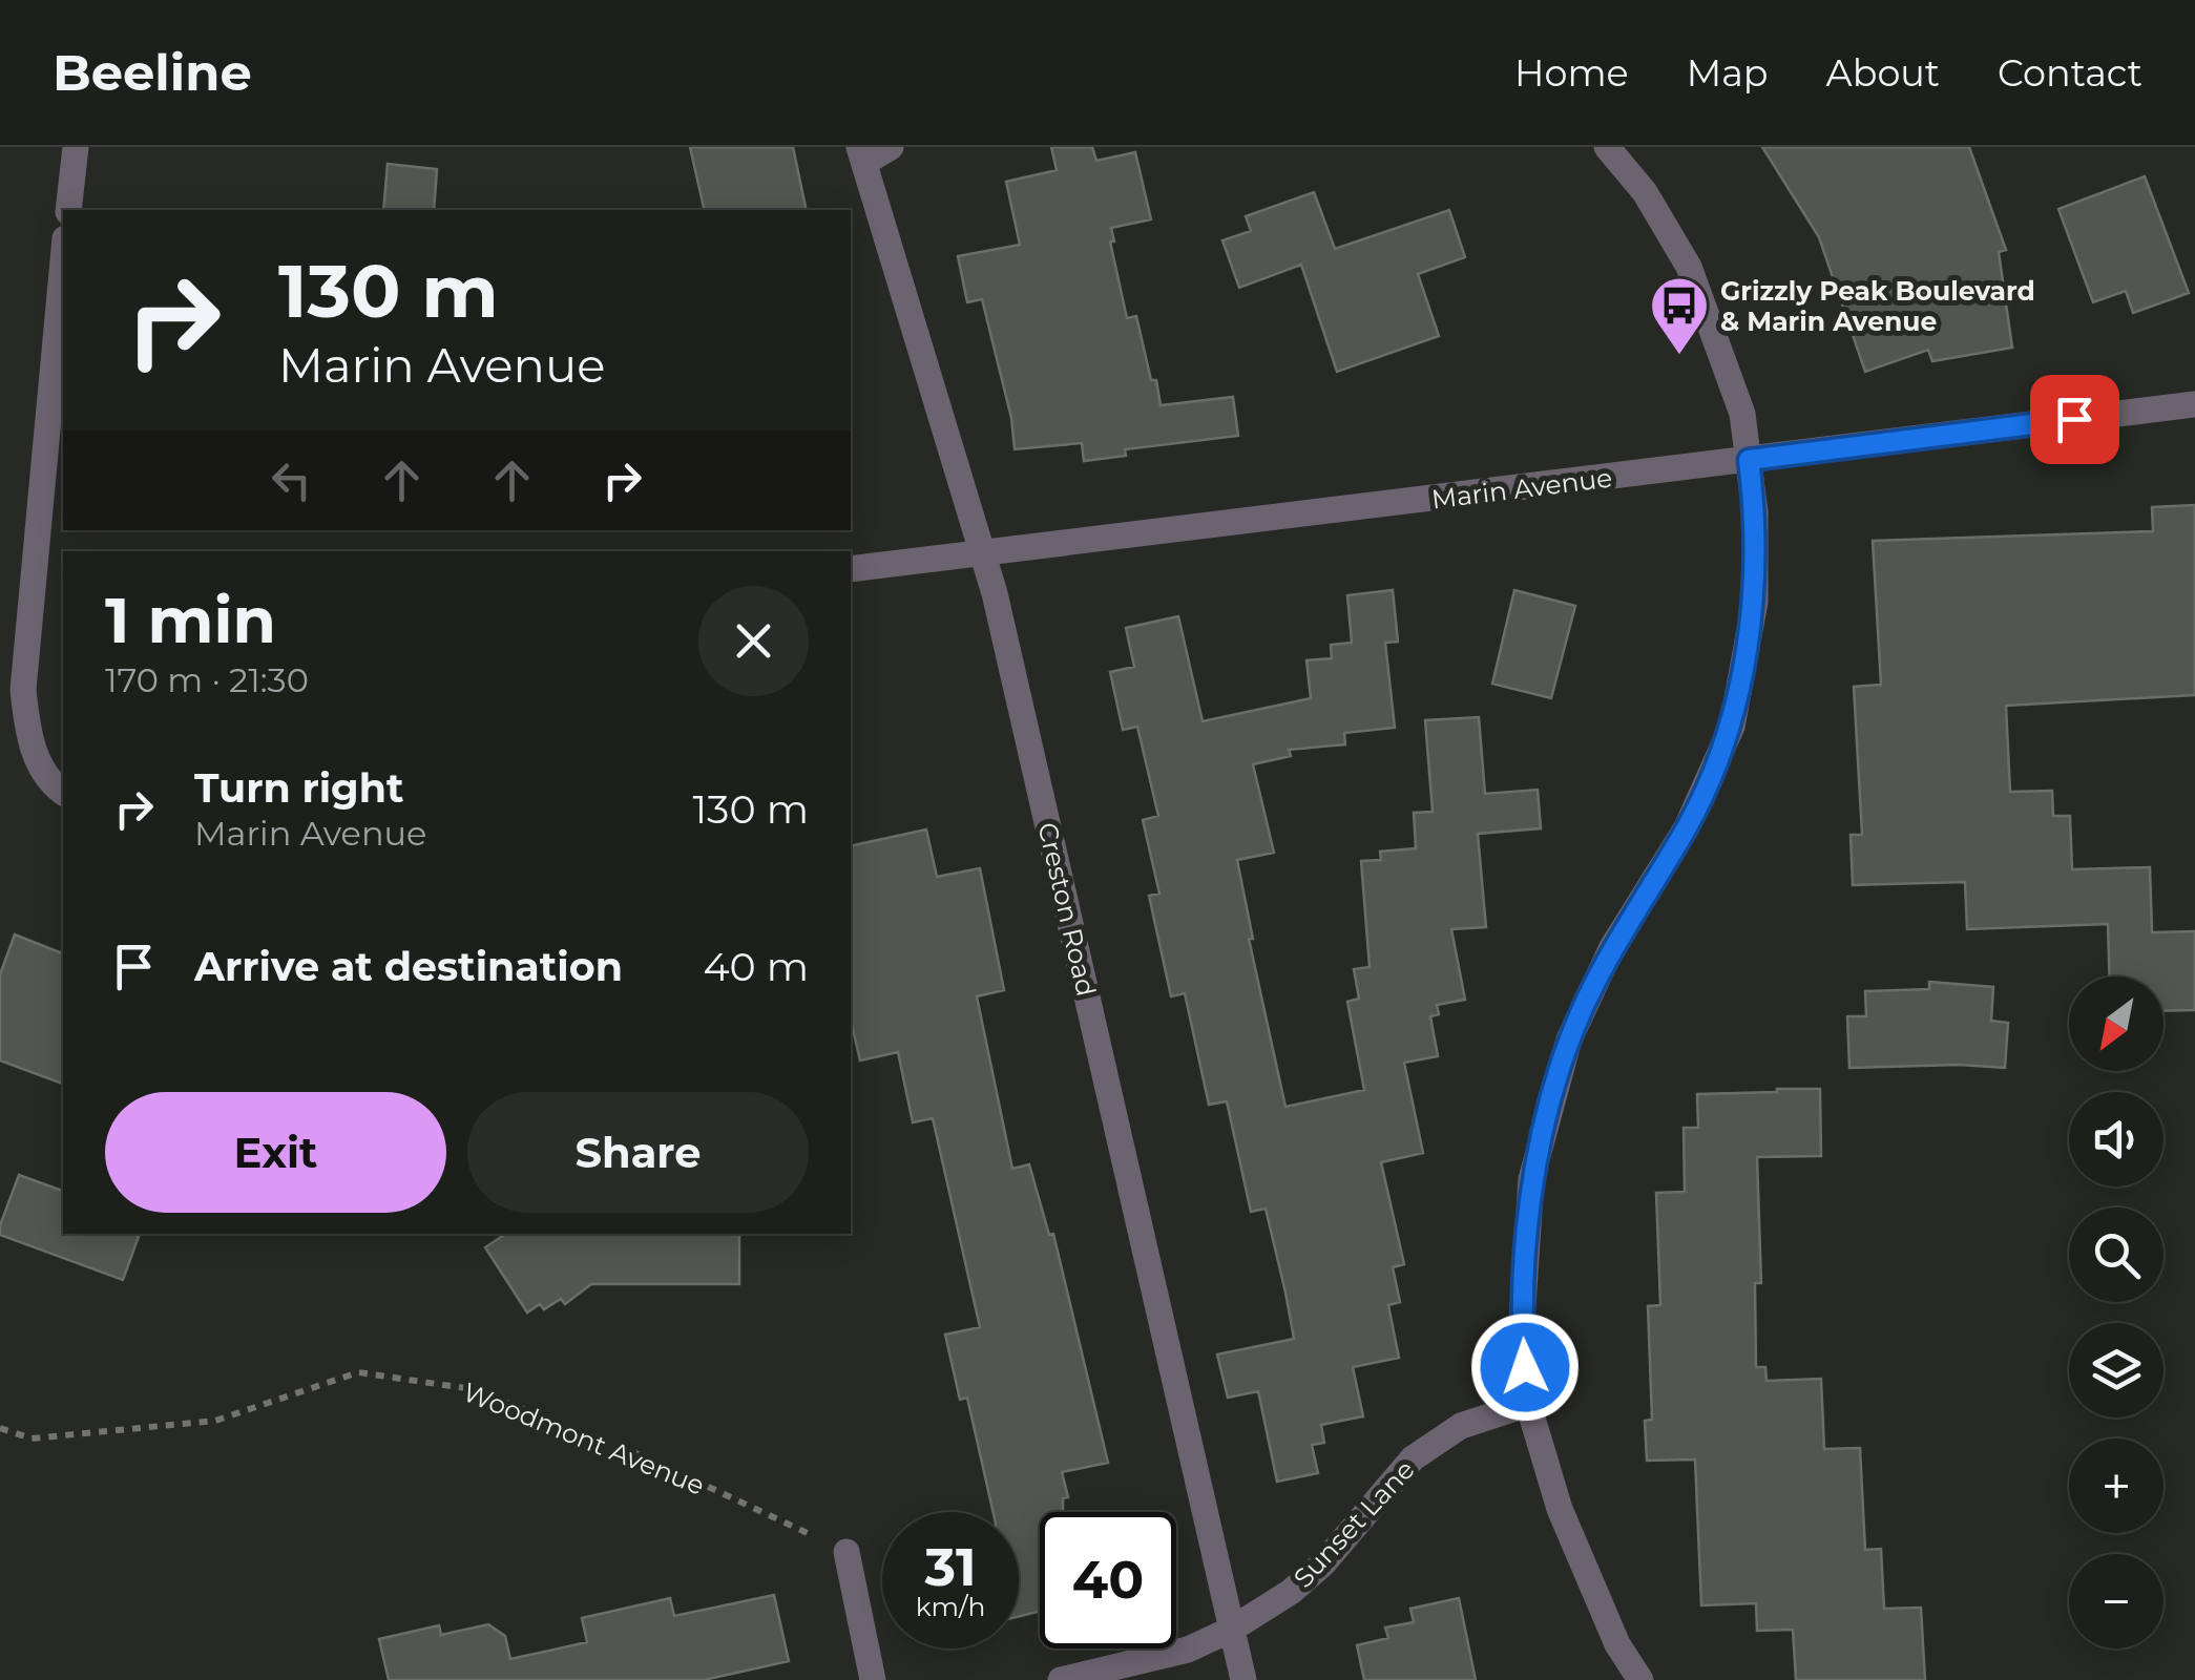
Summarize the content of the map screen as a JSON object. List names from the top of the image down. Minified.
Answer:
{"streets":{"street":["Marin Avenue","Creston Road","Sunset Lane"],"path":["Woodmont Avenue"]},"crossings":[["Marin Avenue","Creston Road"],["Creston Road","Sunset Lane"]],"places":{"bus stop":["Grizzly Peak Boulevard & Marin Avenue"]},"north":"bottom left","page":{"header":"Beeline","nav":["Home","Map","About","Contact"],"turn":["130 m","Marin Avenue"],"heading":["1 min","170 m · 21:30"],"list":[{"name":"Turn right","note":"Marin Avenue","value":"130 m"},{"name":"Arrive at destination","value":"40 m"}],"map_buttons":["+","−"],"buttons":["Exit","Share"],"speed":"31 km/h","limit":"40"}}
